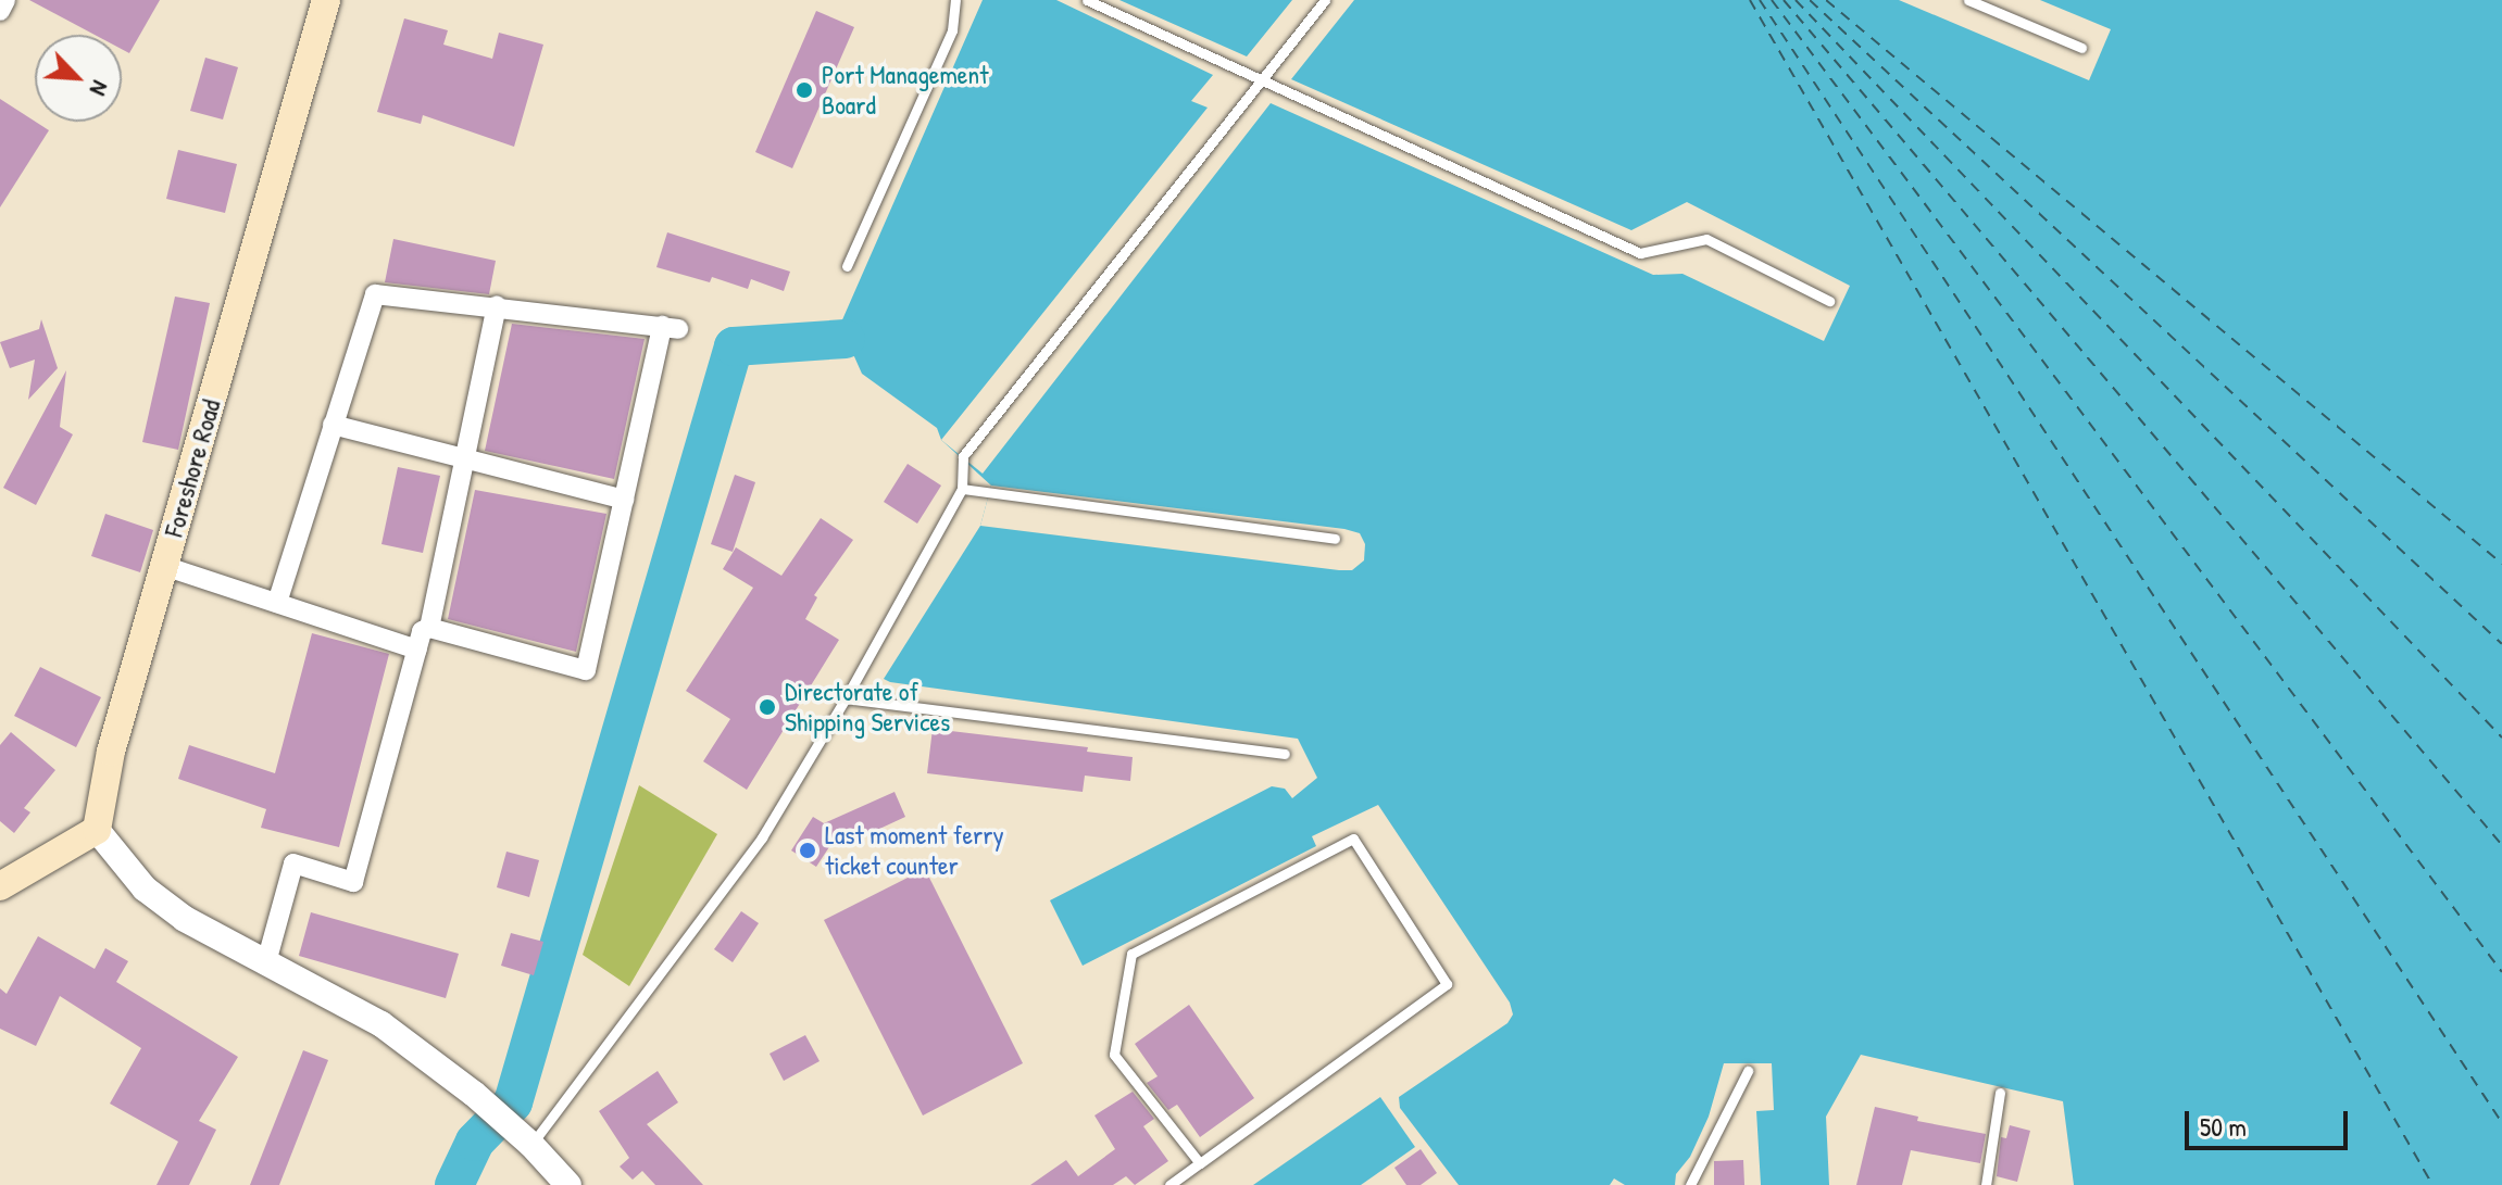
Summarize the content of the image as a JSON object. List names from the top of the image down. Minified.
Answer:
{"streets":{"main road":["Foreshore Road"]},"places":["Port Management Board","Directorate of Shipping Services","Last moment ferry ticket counter"],"scale_bar":"50 m","north":"bottom right"}
